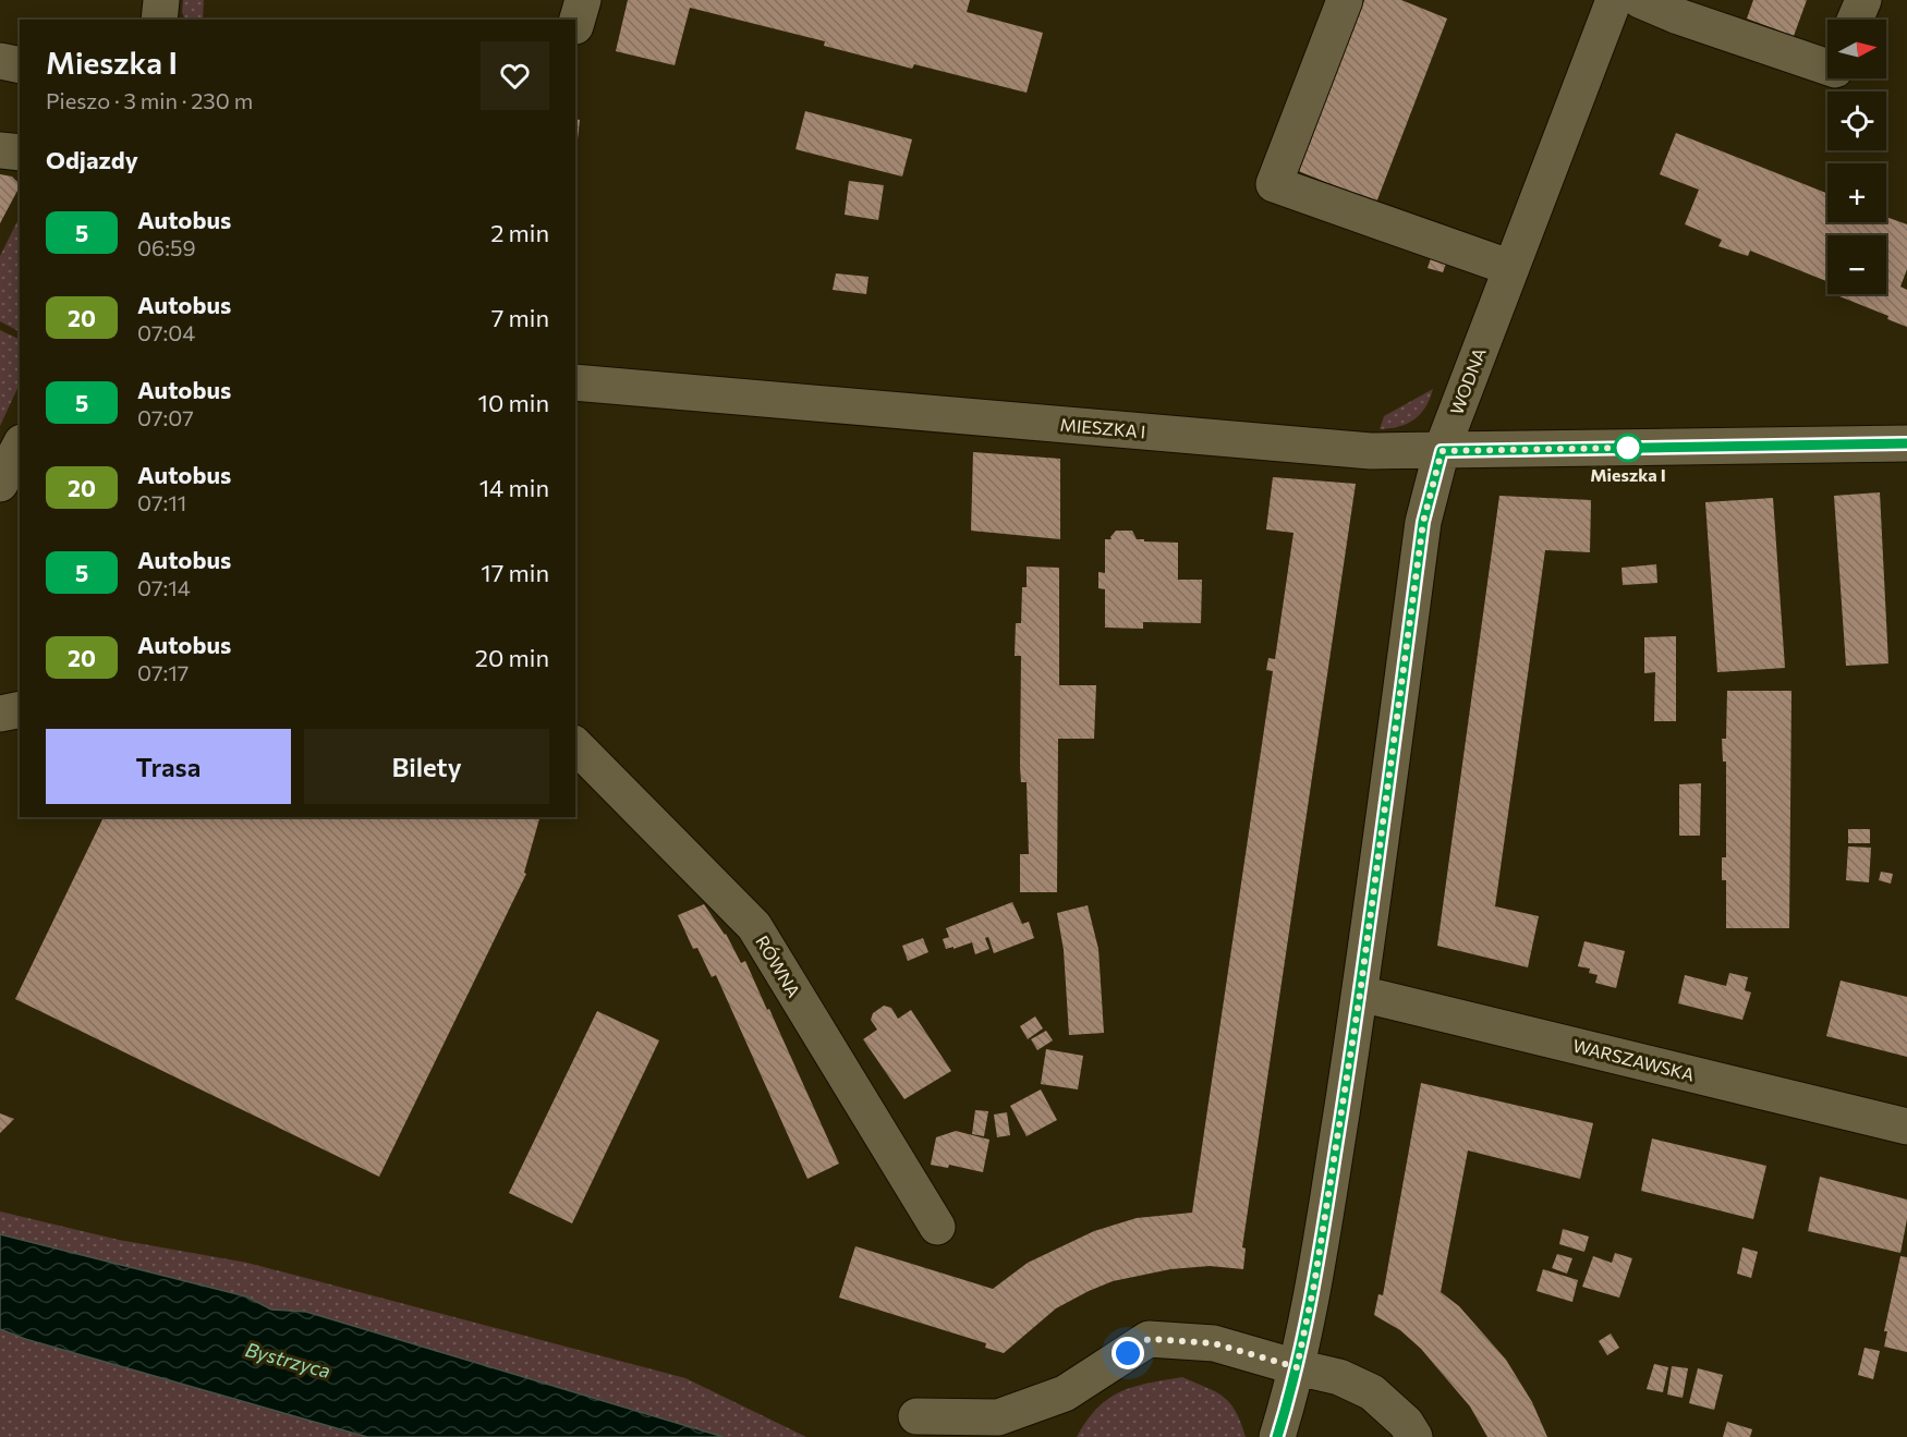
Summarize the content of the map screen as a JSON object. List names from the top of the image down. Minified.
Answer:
{"streets":{"street":["WODNA","MIESZKA I","RÓWNA","WARSZAWSKA"]},"crossings":[["WODNA","MIESZKA I"],["WODNA","WARSZAWSKA"]],"water":["Bystrzyca"],"places":["Mieszka I"],"lines":["bus line 5"],"north":"right","page":{"map_buttons":["+","−"],"heading":[["Mieszka I","Pieszo · 3 min · 230 m"],"Odjazdy"],"list":[{"mark":"5","name":"Autobus","note":"06:59","value":"2 min"},{"mark":"20","name":"Autobus","note":"07:04","value":"7 min"},{"mark":"5","name":"Autobus","note":"07:07","value":"10 min"},{"mark":"20","name":"Autobus","note":"07:11","value":"14 min"},{"mark":"5","name":"Autobus","note":"07:14","value":"17 min"},{"mark":"20","name":"Autobus","note":"07:17","value":"20 min"}],"buttons":["Trasa","Bilety"]}}
